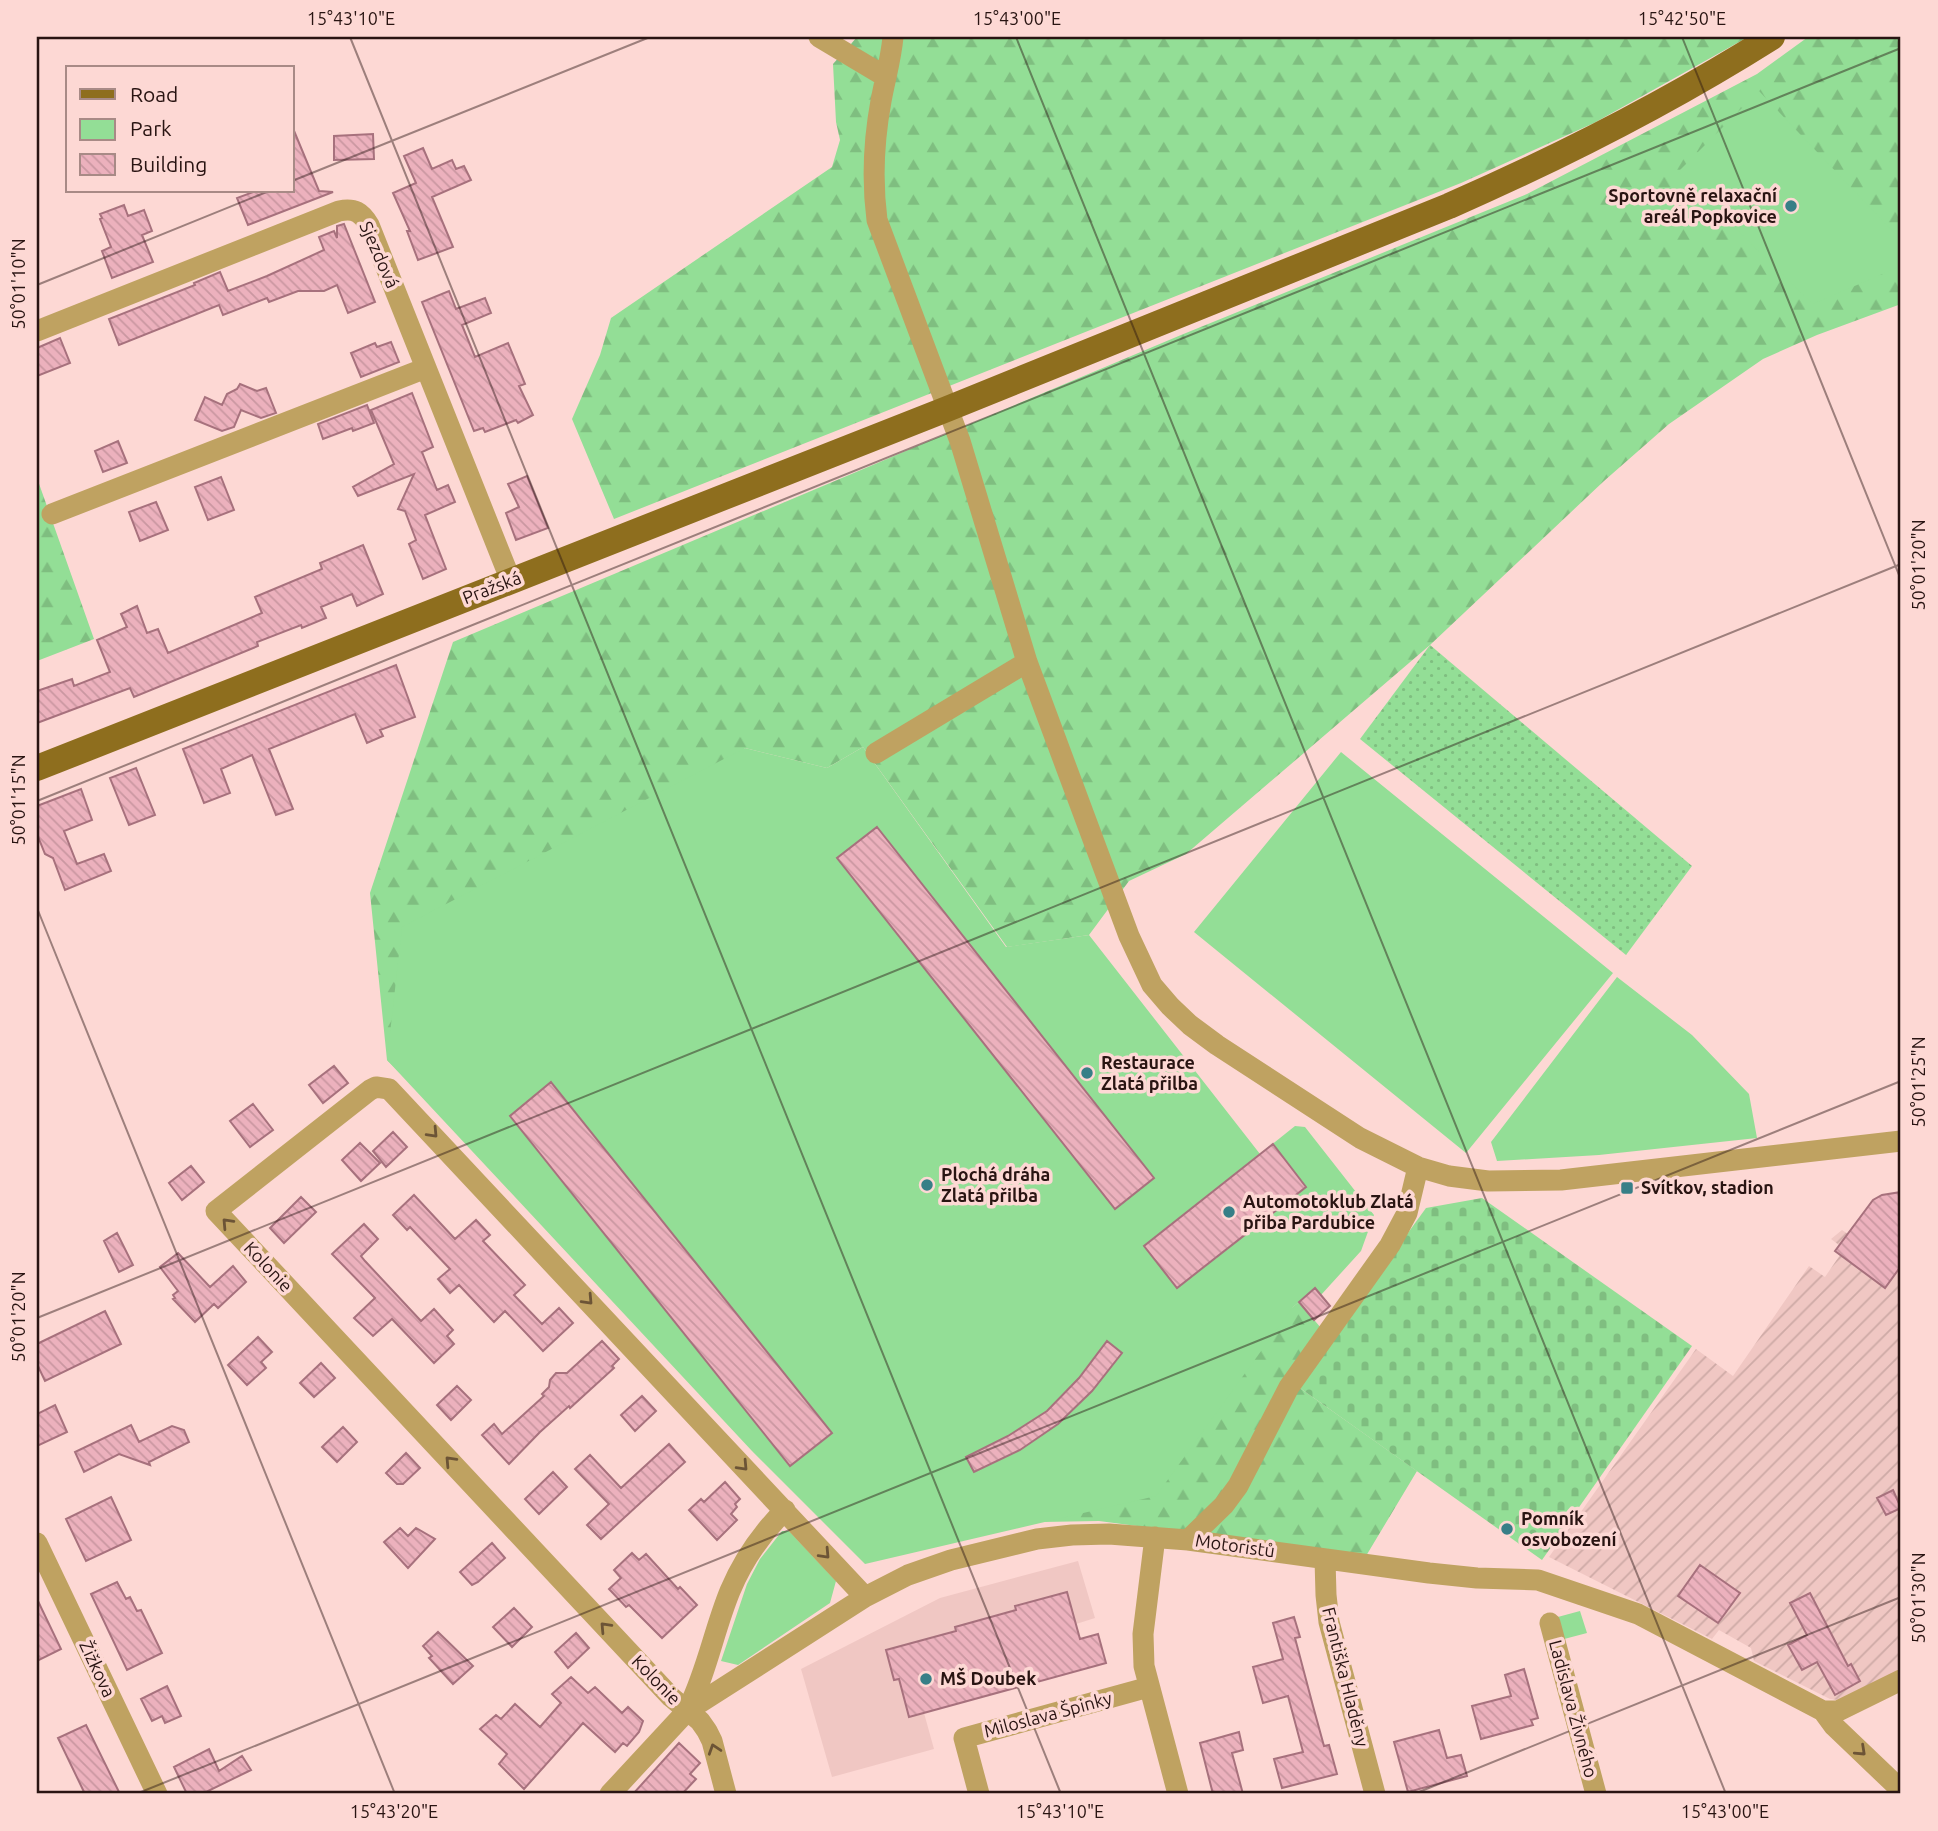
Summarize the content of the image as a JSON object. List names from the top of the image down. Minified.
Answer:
{"streets":{"main road":["Pražská"],"street":["Sjezdová","Kolonie","Motoristů","Žižkova","Františka Hladěny","Ladislava Živného","Miloslava Špinky"]},"crossings":[["Sjezdová","Pražská"],["Kolonie","Motoristů"],["Motoristů","Františka Hladěny"]],"places":{"other":["Sportovně relaxační areál Popkovice","Restaurace Zlatá přilba","Plochá dráha Zlatá přilba","Automotoklub Zlatá přiba Pardubice","Pomník osvobození","MŠ Doubek"],"transit":["Svítkov, stadion"]},"legend":["Road","Park","Building"],"coordinates":["15°43'10\"E","15°43'00\"E","15°42'50\"E","50°01'10\"N","50°01'20\"N","50°01'15\"N","50°01'25\"N","50°01'30\"N","15°43'20\"E"]}
